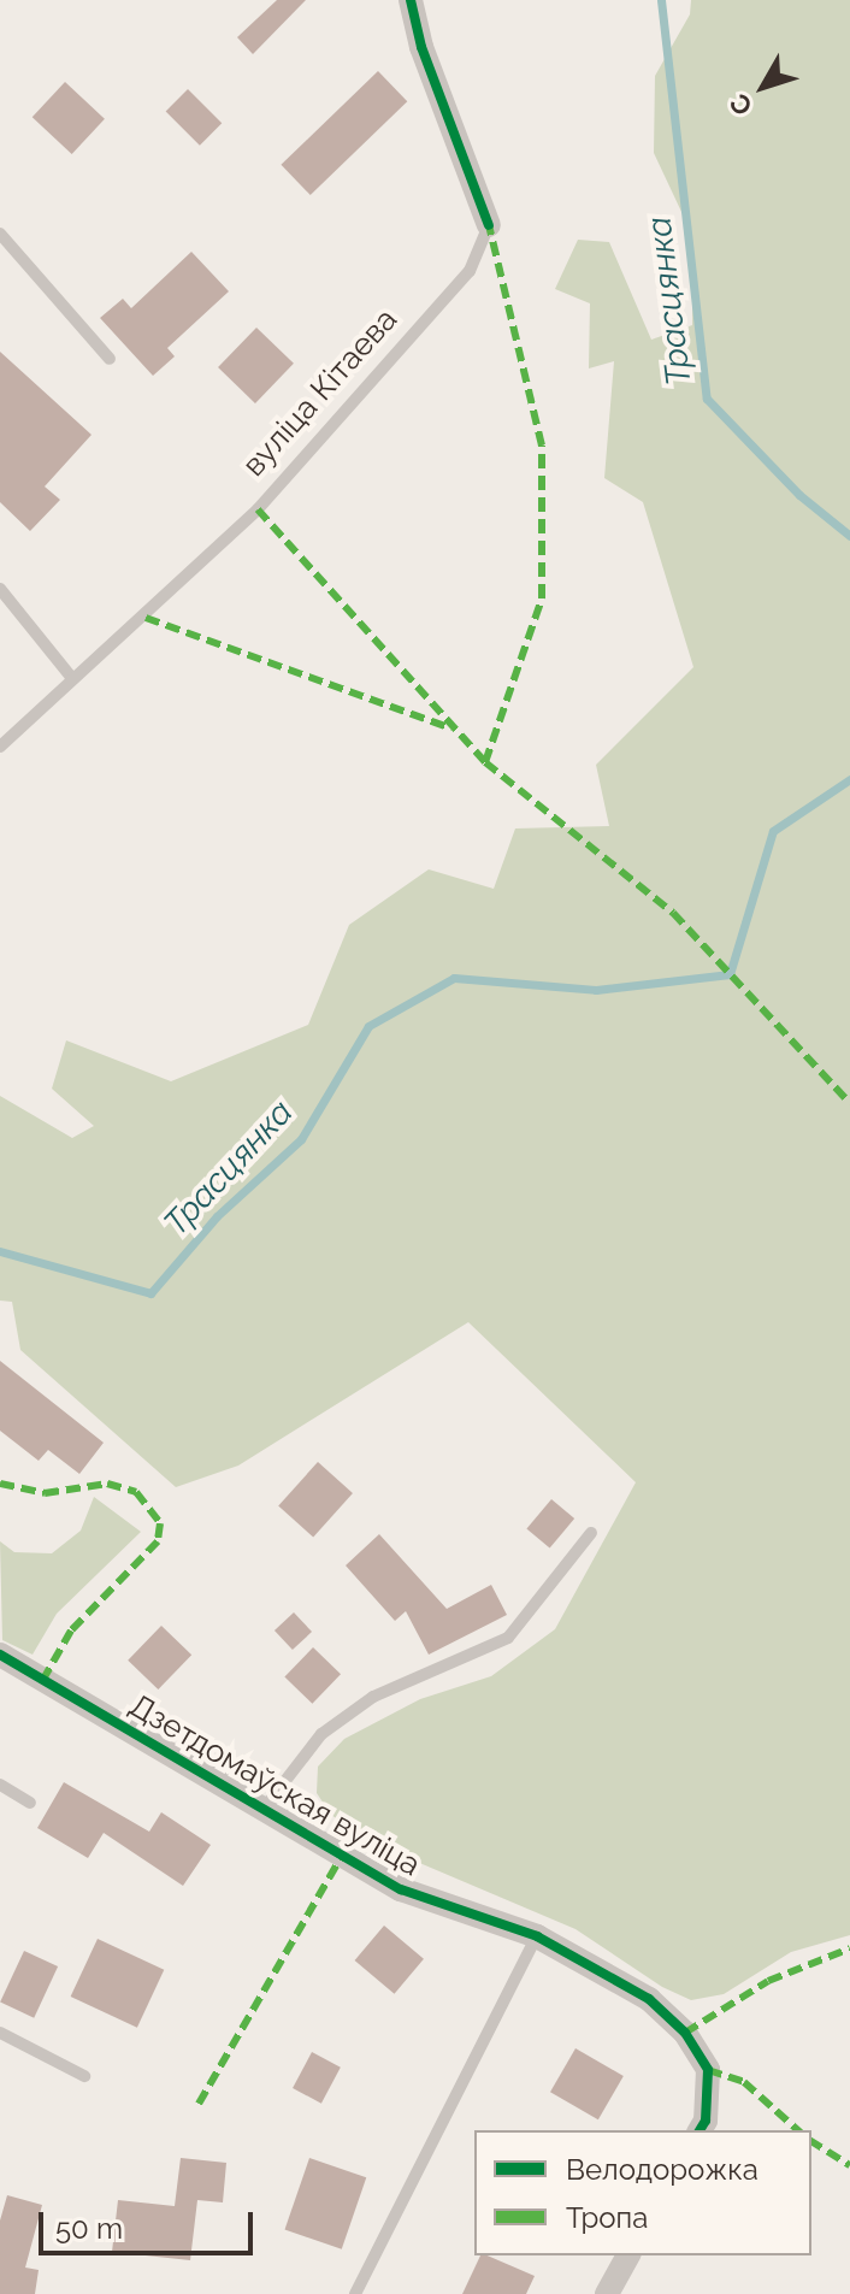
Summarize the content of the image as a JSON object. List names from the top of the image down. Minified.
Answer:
{"streets":{"street":["вуліца Кітаева","Дзетдомаўская вуліца"]},"water":["Трасцянка"],"legend":["Велодорожка","Тропа"],"scale_bar":"50 m","north":"bottom left"}
